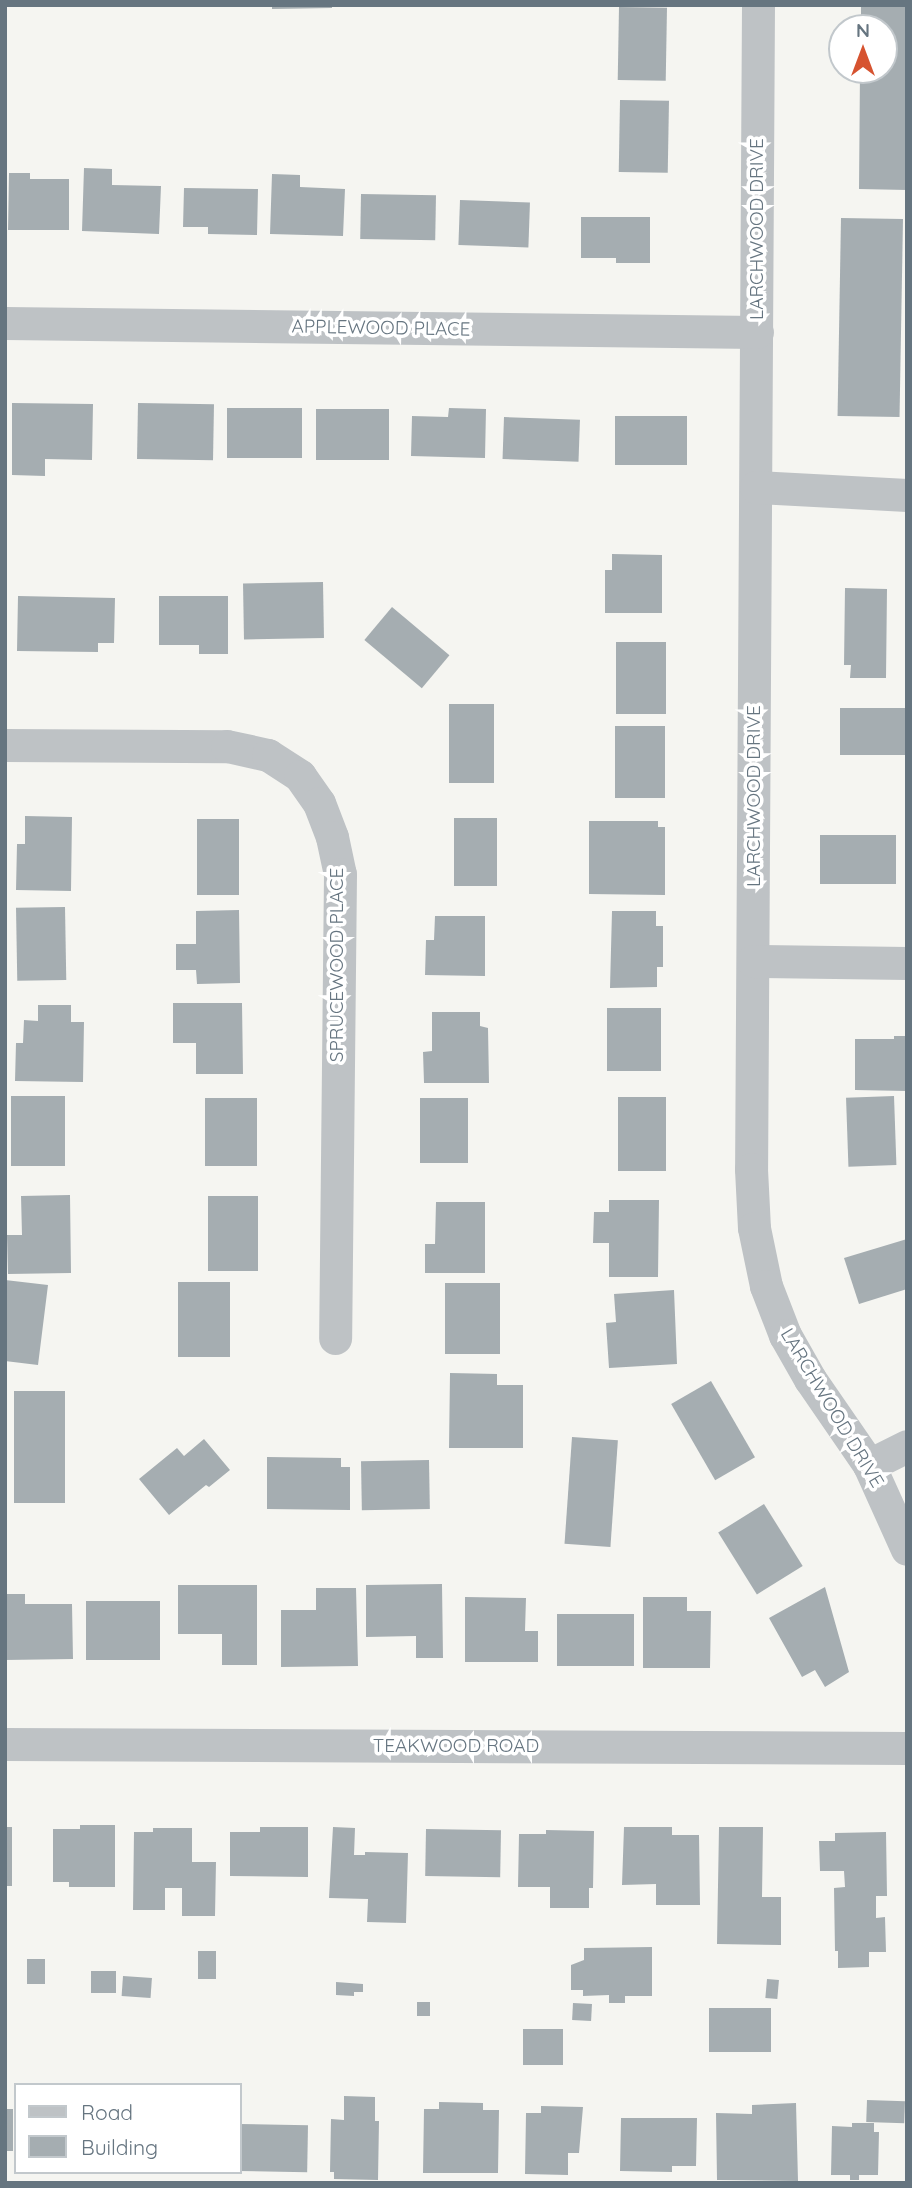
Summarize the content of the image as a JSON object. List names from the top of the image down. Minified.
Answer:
{"streets":{"street":["LARCHWOOD DRIVE","APPLEWOOD PLACE","SPRUCEWOOD PLACE","TEAKWOOD ROAD"]},"crossings":[["LARCHWOOD DRIVE","APPLEWOOD PLACE"]],"legend":["Road","Building"],"north":"top"}
